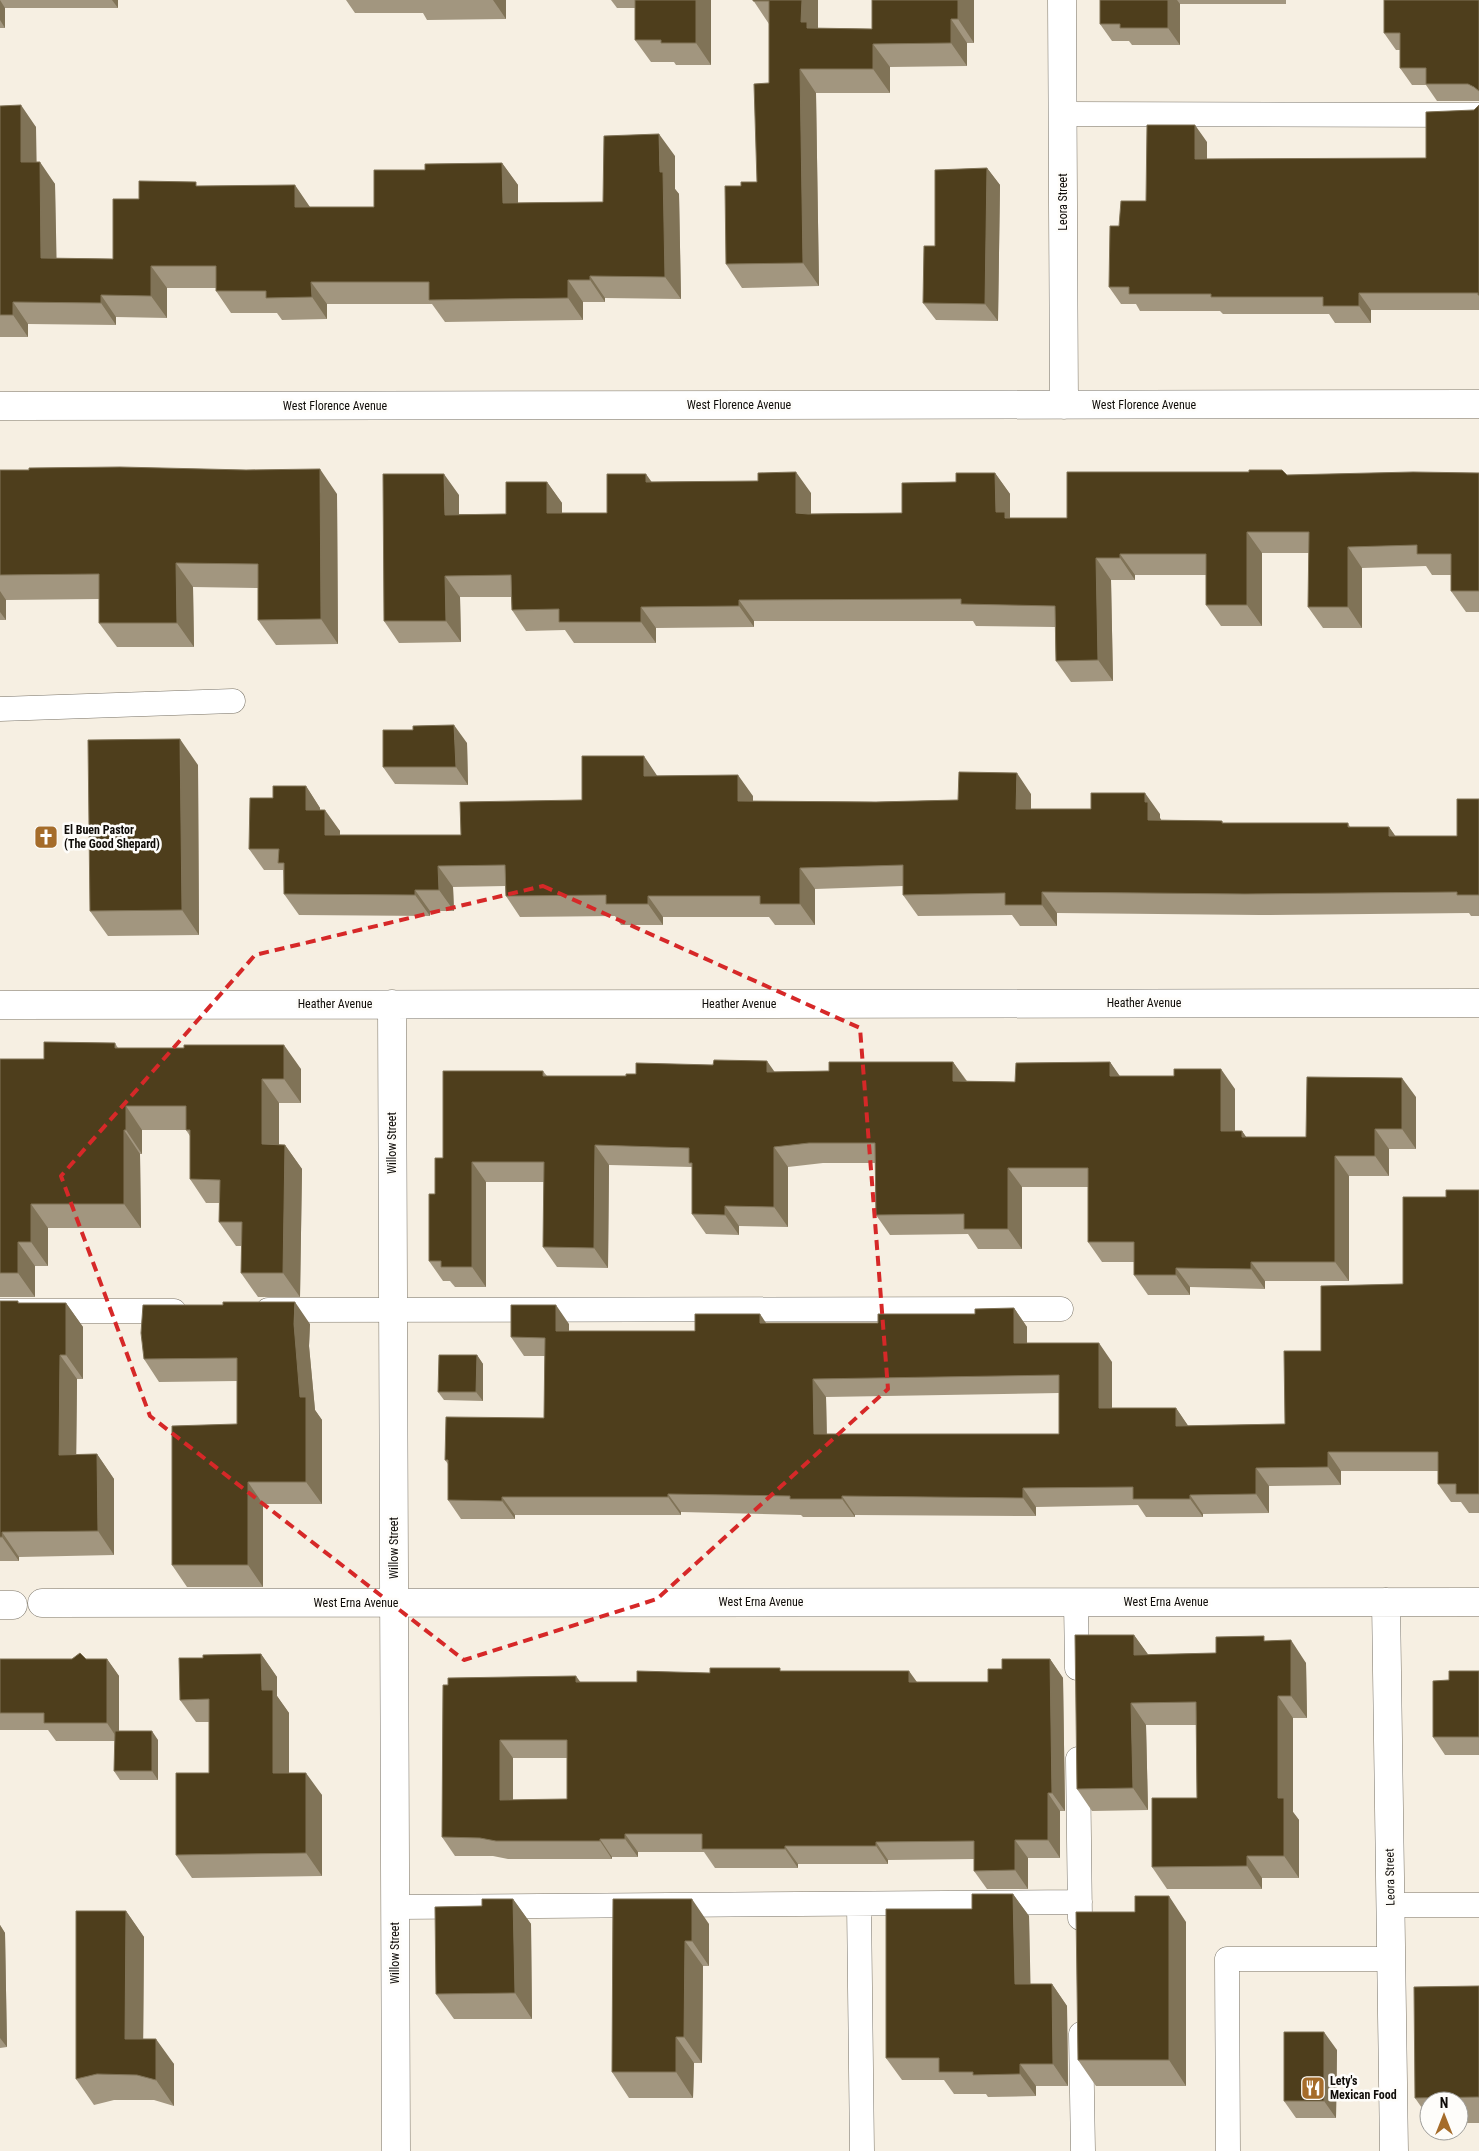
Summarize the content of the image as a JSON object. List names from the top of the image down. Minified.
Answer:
{"streets":{"street":["Leora Street","West Florence Avenue","Heather Avenue","Willow Street","West Erna Avenue"]},"crossings":[["Leora Street","West Florence Avenue"],["Leora Street","West Erna Avenue"],["Heather Avenue","Willow Street"],["Willow Street","West Erna Avenue"]],"places":{"church":["El Buen Pastor (The Good Shepard)"],"restaurant":["Lety's Mexican Food"]},"north":"top"}
